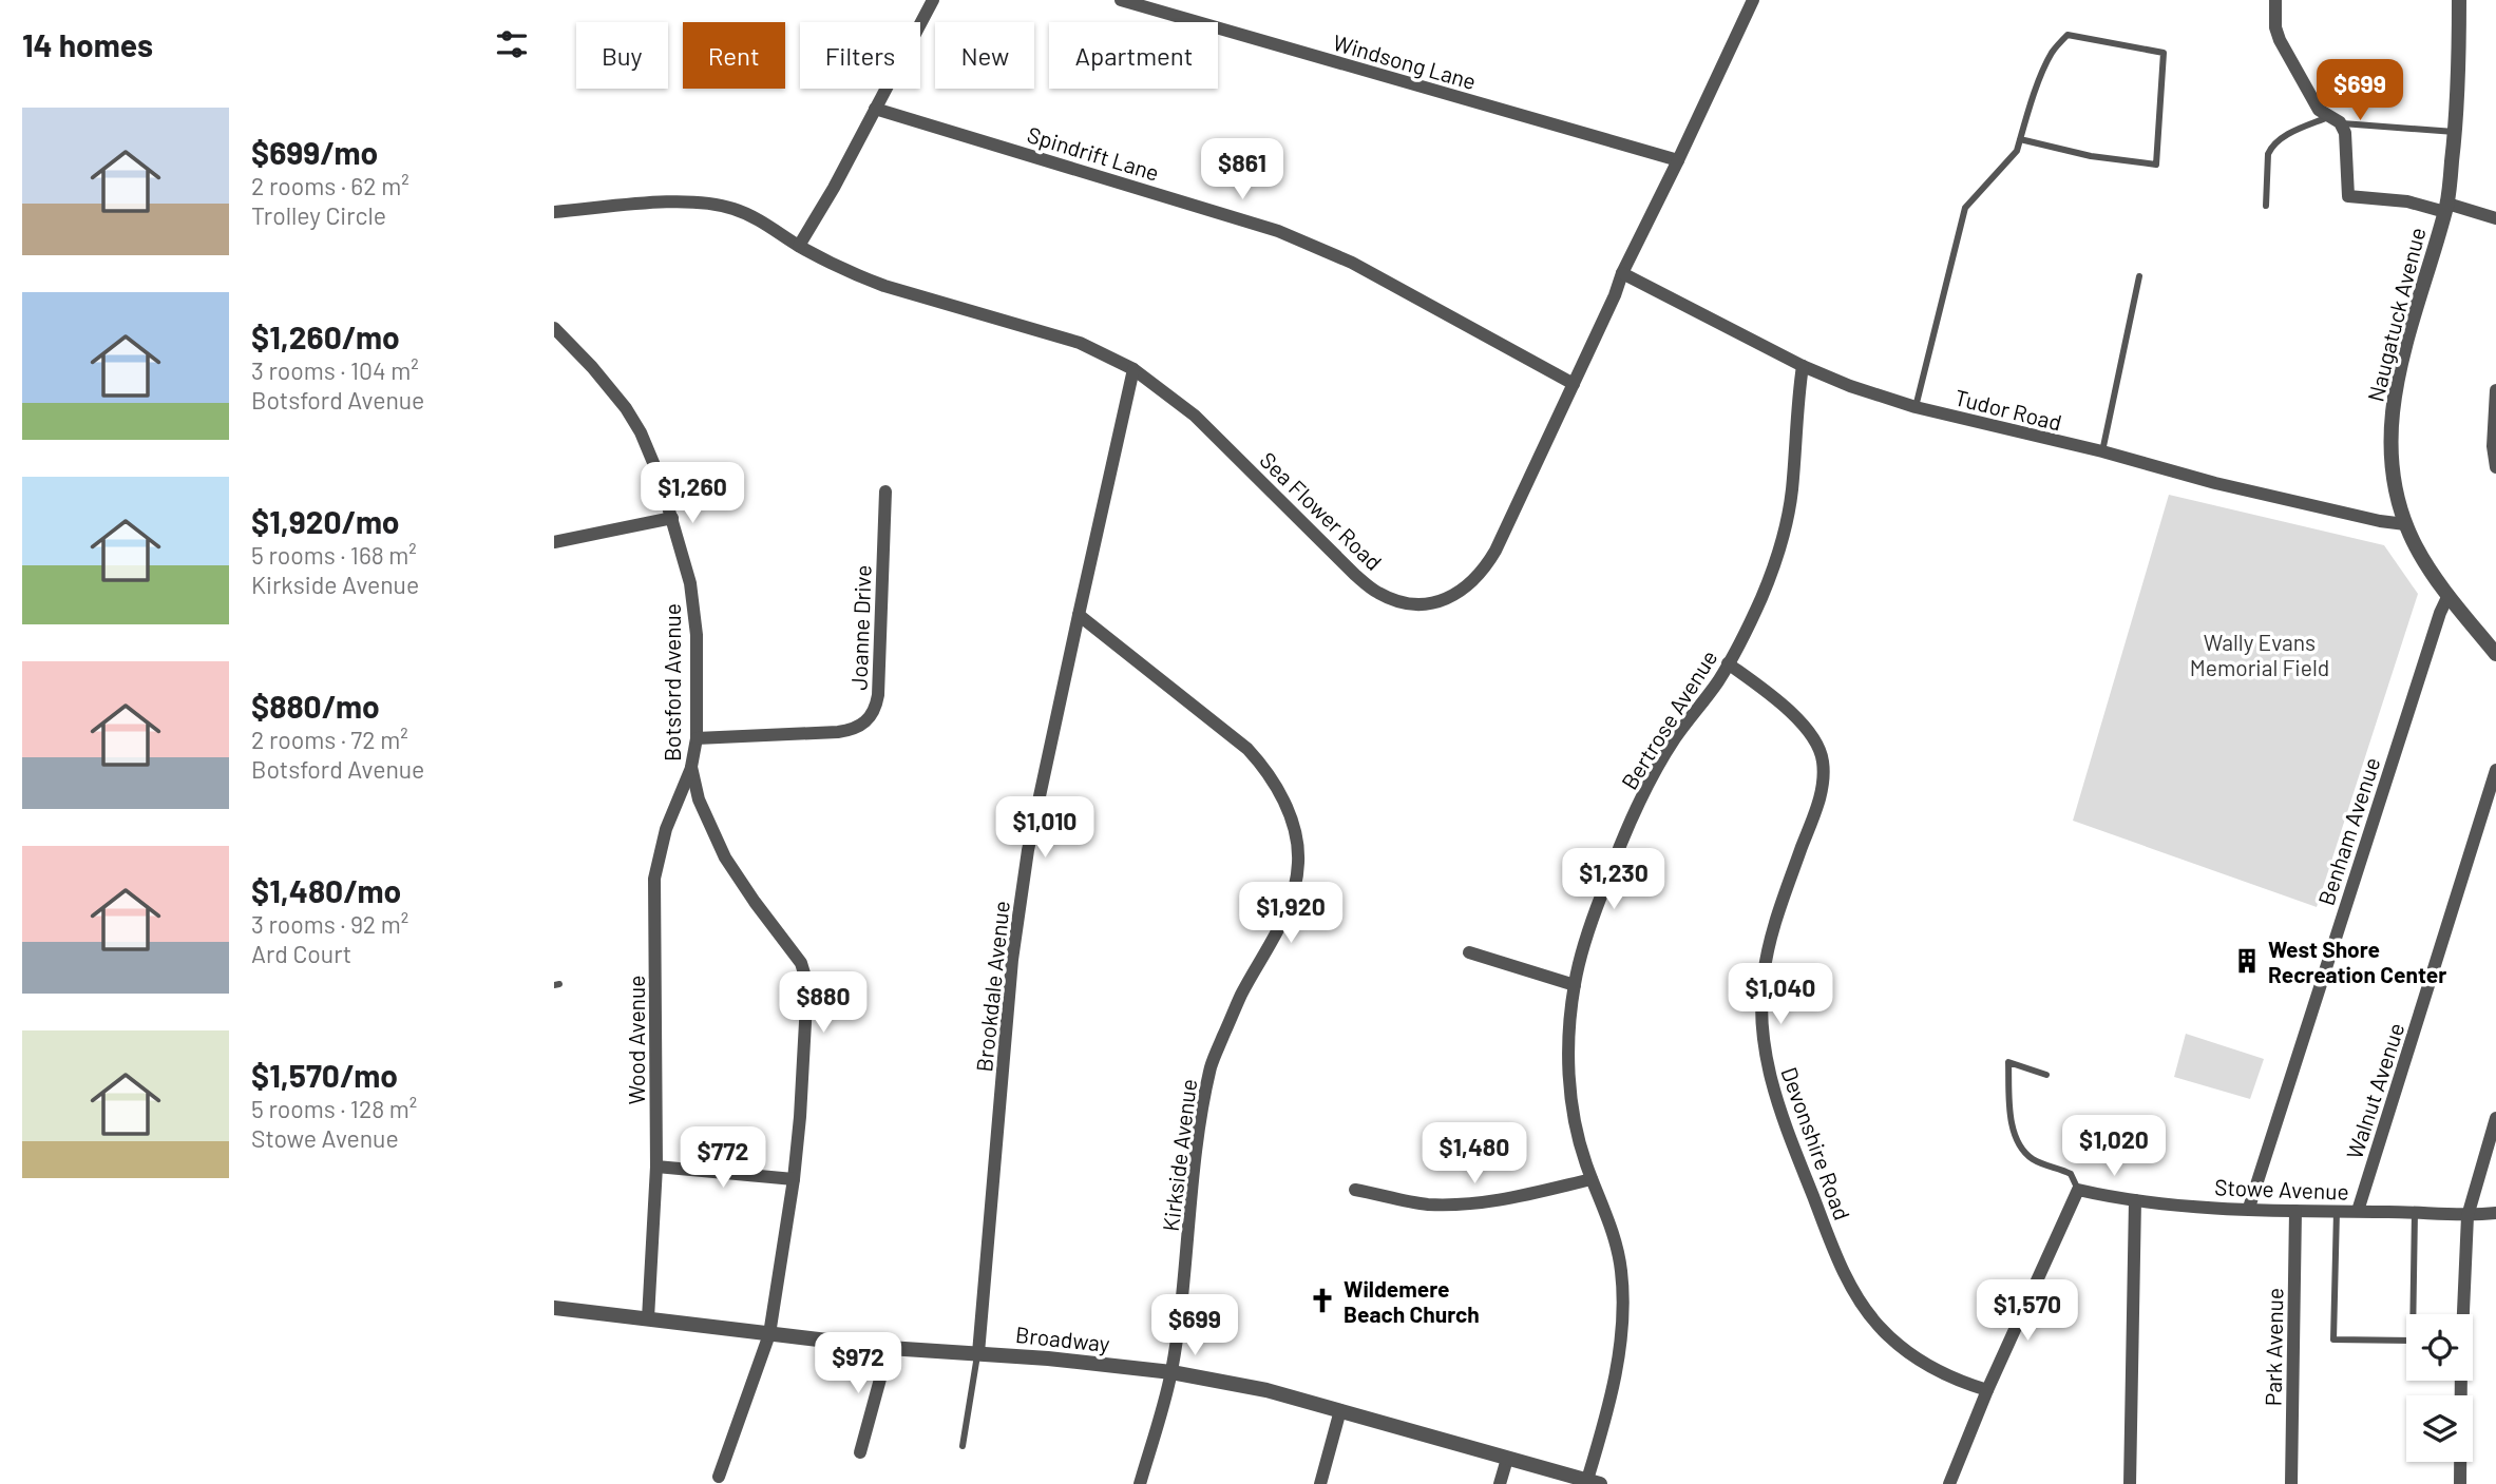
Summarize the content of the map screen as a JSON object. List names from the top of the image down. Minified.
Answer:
{"streets":{"street":["Windsong Lane","Spindrift Lane","Naugatuck Avenue","Tudor Road","Sea Flower Road","Joanne Drive","Botsford Avenue","Bertrose Avenue","Benham Avenue","Brookdale Avenue","Wood Avenue","Walnut Avenue","Devonshire Road","Kirkside Avenue","Stowe Avenue","Broadway","Park Avenue"]},"crossings":[["Windsong Lane","Sea Flower Road"],["Spindrift Lane","Sea Flower Road"],["Naugatuck Avenue","Tudor Road"],["Naugatuck Avenue","Benham Avenue"],["Tudor Road","Sea Flower Road"],["Tudor Road","Bertrose Avenue"],["Sea Flower Road","Brookdale Avenue"],["Joanne Drive","Botsford Avenue"],["Botsford Avenue","Wood Avenue"],["Botsford Avenue","Broadway"],["Bertrose Avenue","Devonshire Road"],["Bertrose Avenue","Broadway"],["Benham Avenue","Stowe Avenue"],["Brookdale Avenue","Kirkside Avenue"],["Brookdale Avenue","Broadway"],["Wood Avenue","Broadway"],["Walnut Avenue","Stowe Avenue"],["Kirkside Avenue","Broadway"],["Stowe Avenue","Park Avenue"]],"parks":["Wally Evans Memorial Field"],"places":{"building":["West Shore Recreation Center"],"church":["Wildemere Beach Church"]},"page":{"heading":"14 homes","chip":["Buy","Rent","Filters","New","Apartment"],"price":["$699","$861","$1,260","$1,010","$1,230","$1,920","$1,040","$880","$1,020","$1,480","$772","$1,570","$699","$972"],"list":[{"name":"$699/mo","note":"2 rooms · 62 m² · Trolley Circle"},{"name":"$1,260/mo","note":"3 rooms · 104 m² · Botsford Avenue"},{"name":"$1,920/mo","note":"5 rooms · 168 m² · Kirkside Avenue"},{"name":"$880/mo","note":"2 rooms · 72 m² · Botsford Avenue"},{"name":"$1,480/mo","note":"3 rooms · 92 m² · Ard Court"},{"name":"$1,570/mo","note":"5 rooms · 128 m² · Stowe Avenue"}]}}
